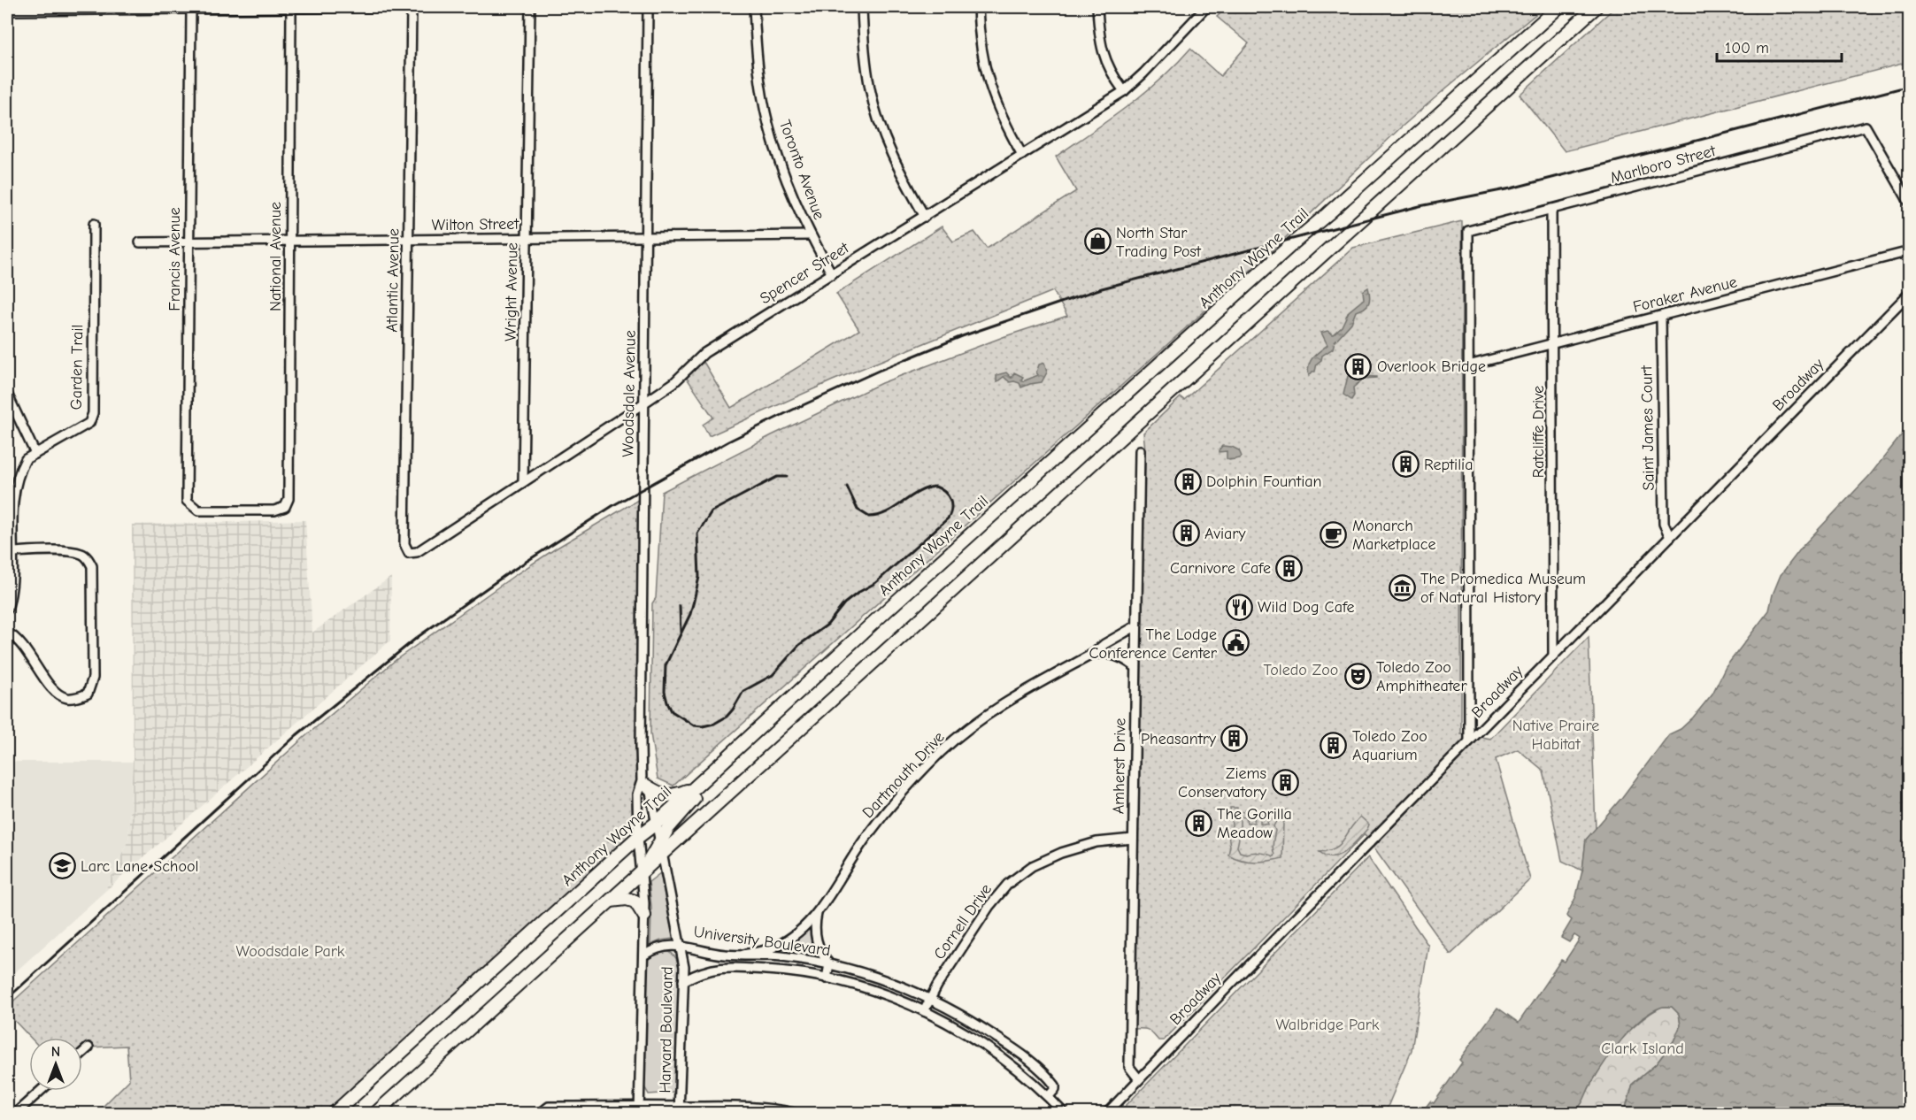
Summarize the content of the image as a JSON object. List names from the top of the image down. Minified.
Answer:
{"streets":{"highway":["Anthony Wayne Trail"],"street":["Marlboro Street","Toronto Avenue","Wilton Street","National Avenue","Francis Avenue","Spencer Street","Atlantic Avenue","Wright Avenue","Foraker Avenue","Garden Trail","Broadway","Woodsdale Avenue","Saint James Court","Ratcliffe Drive","Amherst Drive","Dartmouth Drive","Cornell Drive","University Boulevard","Harvard Boulevard"]},"crossings":[["Marlboro Street","Foraker Avenue"],["Marlboro Street","Ratcliffe Drive"],["Toronto Avenue","Wilton Street"],["Toronto Avenue","Spencer Street"],["Wilton Street","National Avenue"],["Wilton Street","Francis Avenue"],["Wilton Street","Atlantic Avenue"],["Wilton Street","Wright Avenue"],["Wilton Street","Woodsdale Avenue"],["National Avenue","Francis Avenue"],["Anthony Wayne Trail","Woodsdale Avenue"],["Spencer Street","Atlantic Avenue"],["Spencer Street","Wright Avenue"],["Spencer Street","Woodsdale Avenue"],["Foraker Avenue","Saint James Court"],["Foraker Avenue","Ratcliffe Drive"],["Broadway","Saint James Court"],["Broadway","Ratcliffe Drive"],["Broadway","Amherst Drive"],["Woodsdale Avenue","Harvard Boulevard"],["Amherst Drive","Dartmouth Drive"],["Amherst Drive","Cornell Drive"],["Dartmouth Drive","University Boulevard"],["Cornell Drive","University Boulevard"],["University Boulevard","Harvard Boulevard"]],"parks":["Toledo Zoo","Native Praire Habitat","Woodsdale Park","Walbridge Park","Clark Island"],"places":{"shop":["North Star Trading Post"],"building":["Overlook Bridge","Reptilia","Dolphin Fountian","Aviary","Carnivore Cafe","Pheasantry","Toledo Zoo Aquarium","Ziems Conservatory","The Gorilla Meadow"],"cafe":["Monarch Marketplace"],"museum":["The Promedica Museum of Natural History"],"restaurant":["Wild Dog Cafe"],"public building":["The Lodge Conference Center"],"theatre":["Toledo Zoo Amphitheater"],"school or university":["Larc Lane School"]},"scale_bar":"100 m","north":"top"}
